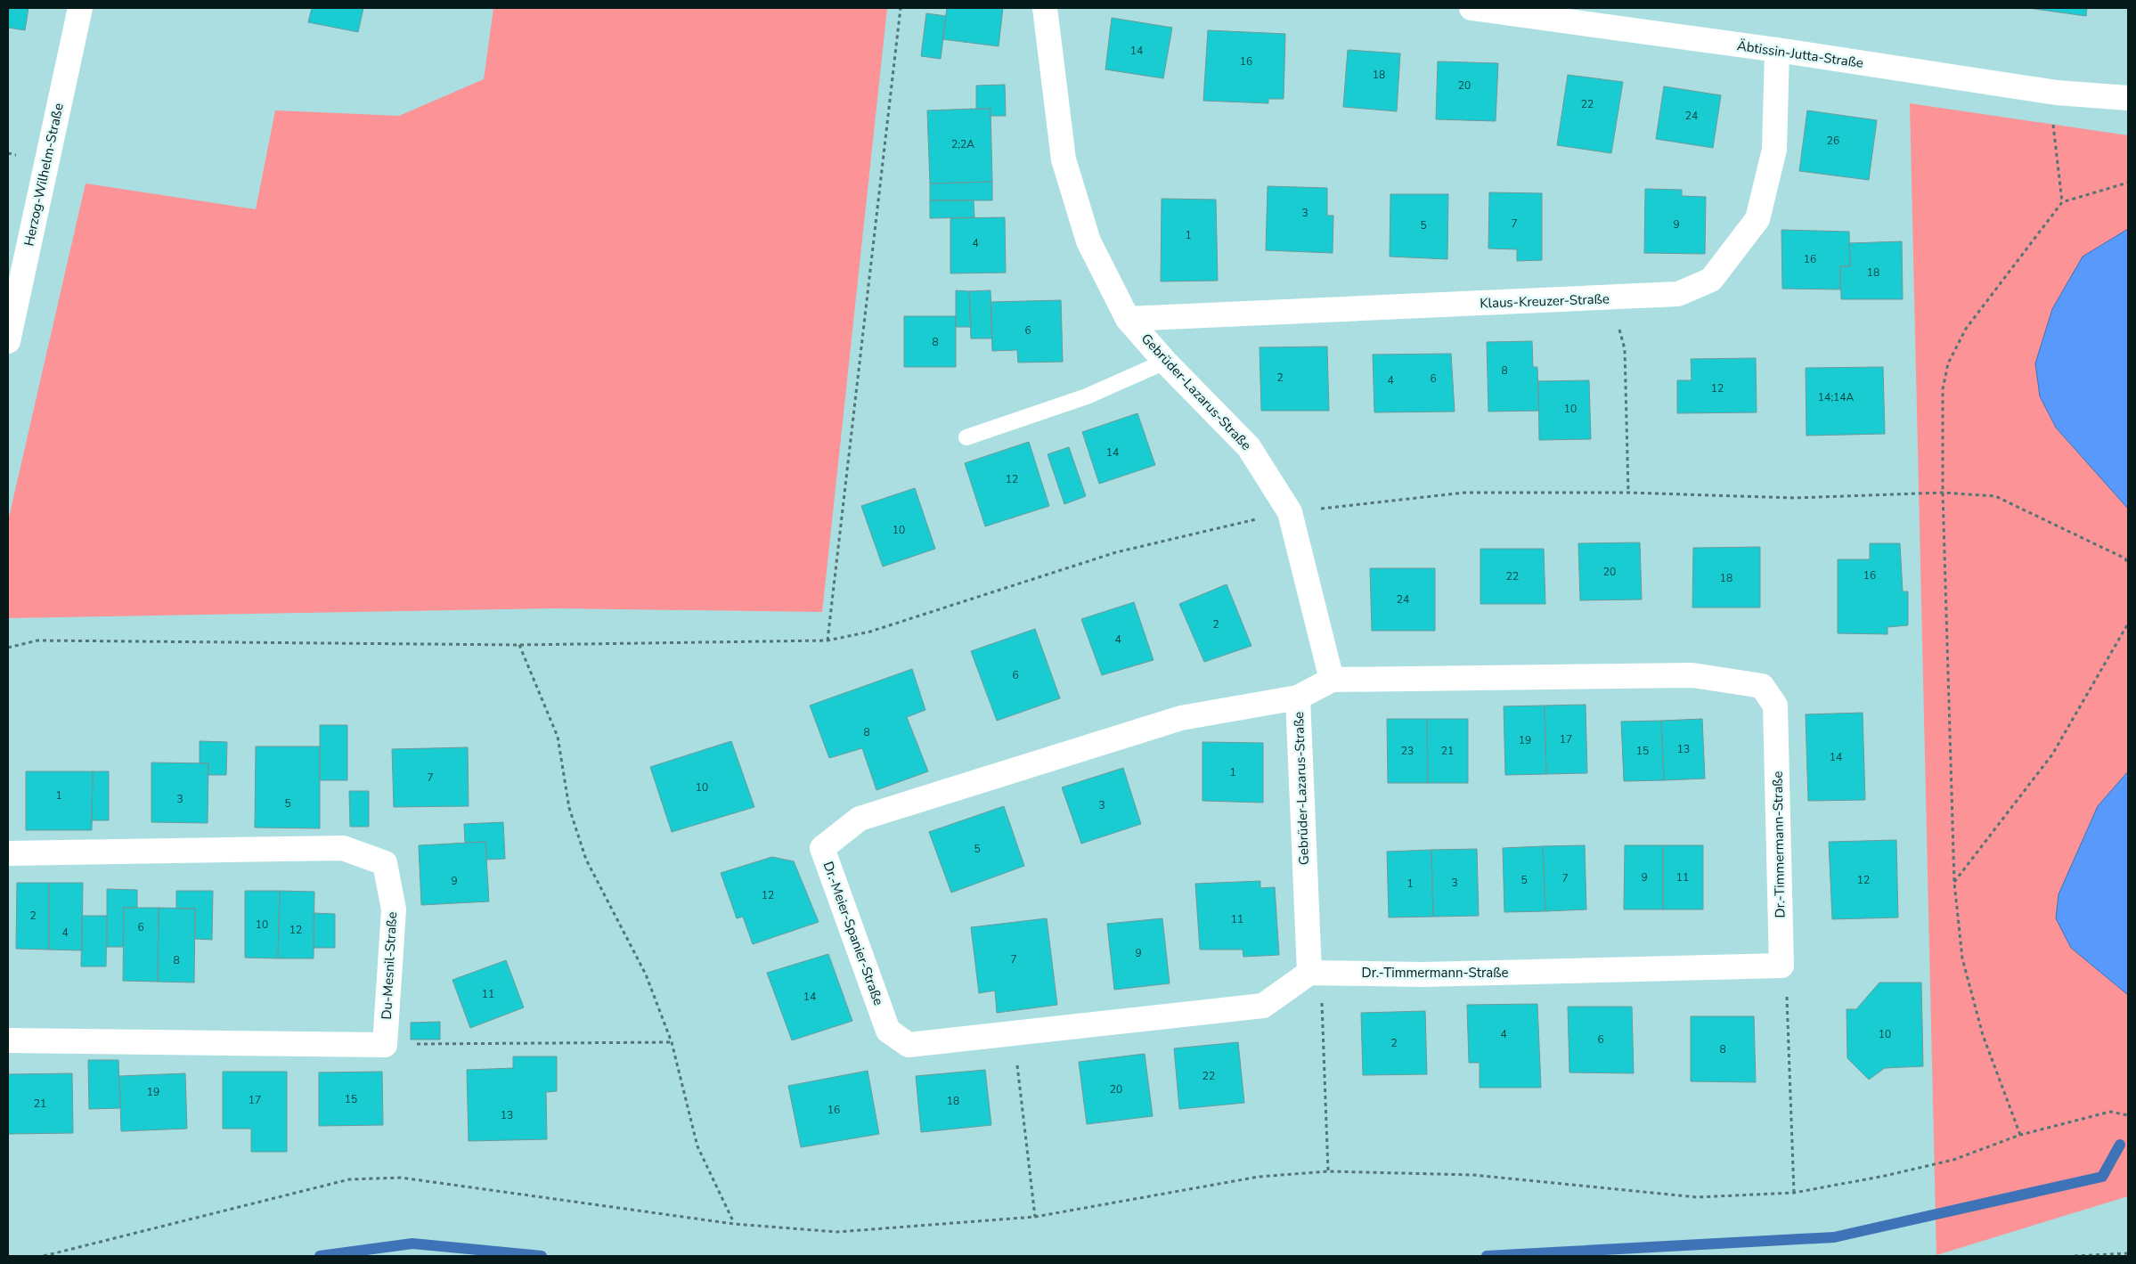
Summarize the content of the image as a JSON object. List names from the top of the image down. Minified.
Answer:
{"streets":{"street":["Äbtissin-Jutta-Straße","Herzog-Wilhelm-Straße","Klaus-Kreuzer-Straße","Gebrüder-Lazarus-Straße","Dr.-Timmermann-Straße","Dr.-Meier-Spanier-Straße","Du-Mesnil-Straße"]},"crossings":[["Äbtissin-Jutta-Straße","Klaus-Kreuzer-Straße"],["Klaus-Kreuzer-Straße","Gebrüder-Lazarus-Straße"],["Gebrüder-Lazarus-Straße","Dr.-Timmermann-Straße"],["Gebrüder-Lazarus-Straße","Dr.-Meier-Spanier-Straße"],["Dr.-Timmermann-Straße","Dr.-Meier-Spanier-Straße"]],"house_numbers":["14","16","18","20","22","24","26","2;2A","3","7","9","5","1","4","16","18","6","8","8","2","6","4","12","14;14A","10","14","12","10","20","16","22","18","24","2","4","6","8","17","19","13","23","21","15","14","1","7","10","1","3","5","3","5","9","11","7","5","12","9","3","1","12","2","11","10","6","12","4","9","7","8","11","14","4","10","6","2","8","22","20","19","15","17","18","21","16","13"]}
